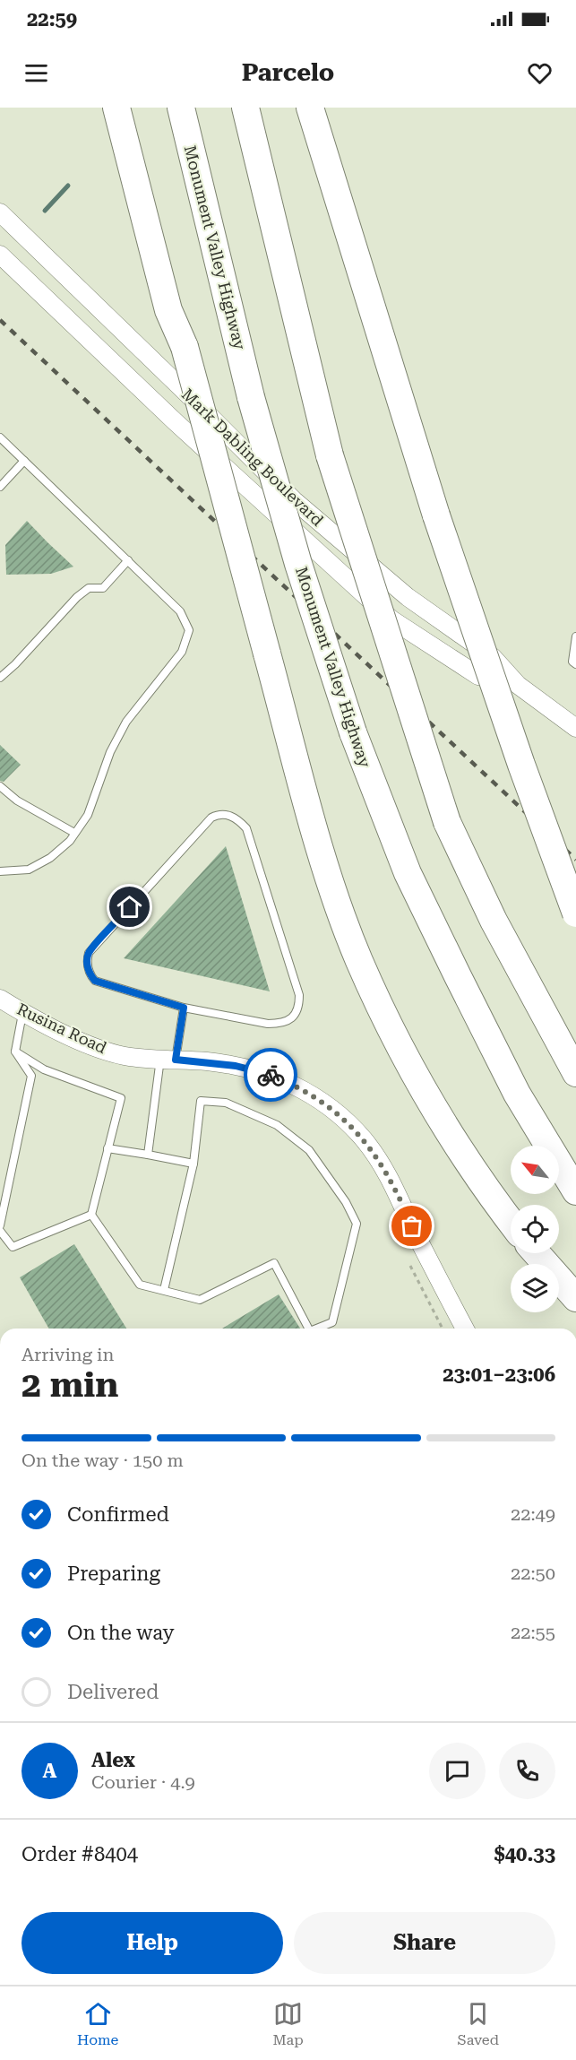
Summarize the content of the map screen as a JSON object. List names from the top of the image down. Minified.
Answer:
{"streets":{"highway":["Monument Valley Highway"],"street":["Mark Dabling Boulevard","Rusina Road"]},"north":"top left","page":{"status":"22:59","header":"Parcelo","heading":["2 min","Arriving in","23:01–23:06"],"panel":["Alex","Courier · 4.9","Order #8404","$40.33"],"bar":"On the way · 150 m","list":[["Confirmed","22:49"],["Preparing","22:50"],["On the way","22:55"],"Delivered"],"round":"A","buttons":["Help","Share"],"tabs":["Home","Map","Saved"]}}
